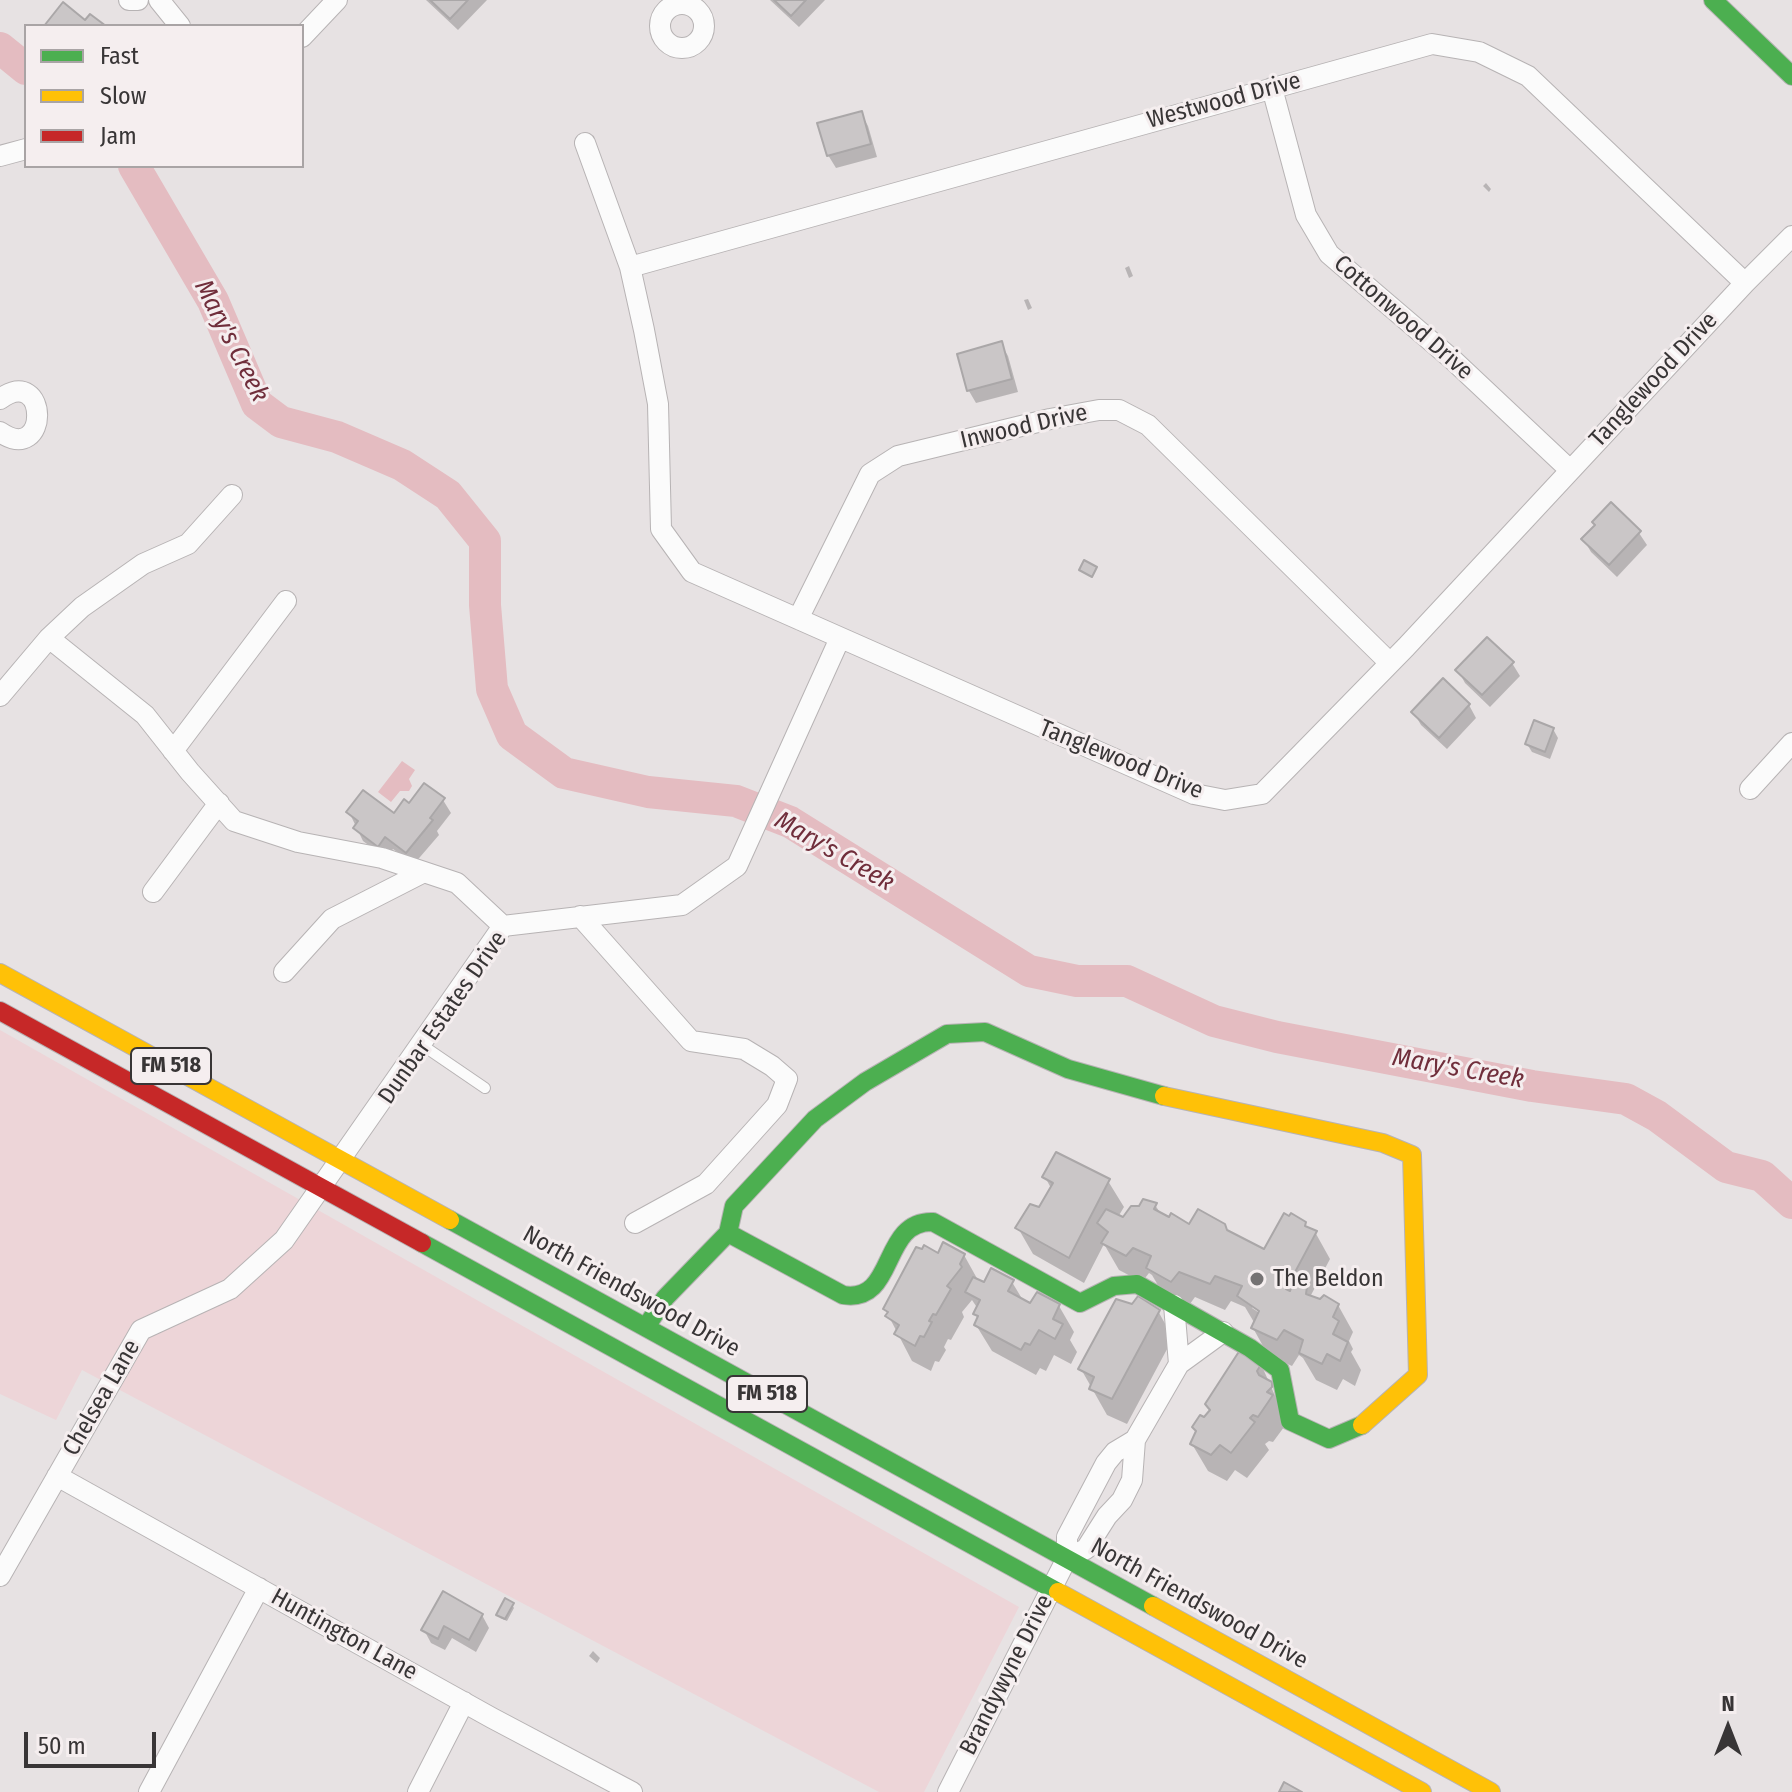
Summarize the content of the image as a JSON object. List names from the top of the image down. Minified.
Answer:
{"streets":{"main road":["FM 518","North Friendswood Drive"],"street":["Westwood Drive","Cottonwood Drive","Tanglewood Drive","Inwood Drive","Dunbar Estates Drive","Chelsea Lane","Huntington Lane","Brandywyne Drive"]},"crossings":[["Westwood Drive","Cottonwood Drive"],["Westwood Drive","Tanglewood Drive"],["Cottonwood Drive","Tanglewood Drive"],["Tanglewood Drive","Inwood Drive"],["Tanglewood Drive","Dunbar Estates Drive"],["Dunbar Estates Drive","North Friendswood Drive"],["Dunbar Estates Drive","Chelsea Lane"],["FM 518","Chelsea Lane"],["FM 518","Brandywyne Drive"],["North Friendswood Drive","Chelsea Lane"],["North Friendswood Drive","Brandywyne Drive"],["Chelsea Lane","Huntington Lane"]],"water":["Mary's Creek"],"places":["The Beldon"],"legend":["Fast","Slow","Jam"],"scale_bar":"50 m","north":"top"}
